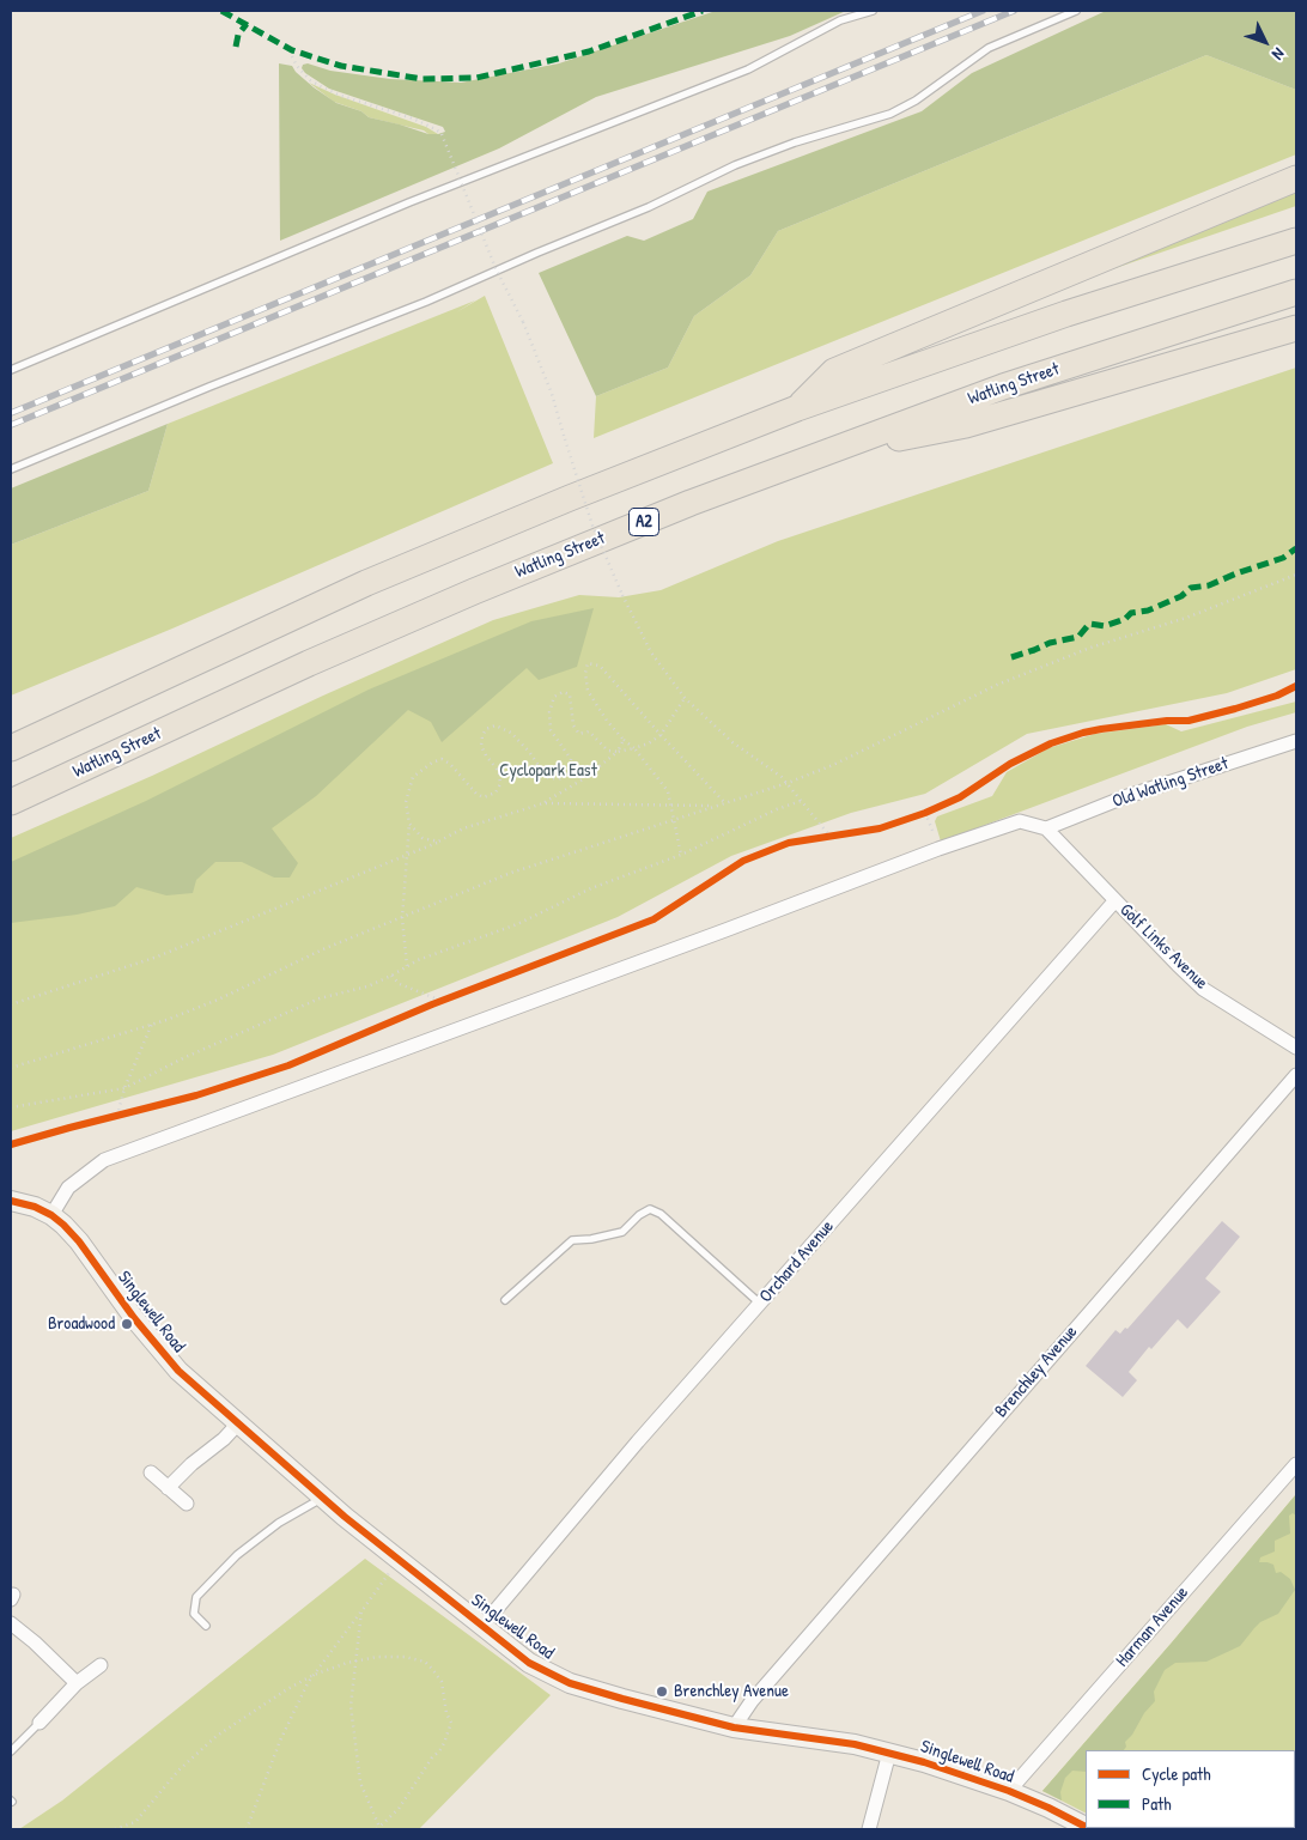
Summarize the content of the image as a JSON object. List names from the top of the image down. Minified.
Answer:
{"streets":{"highway":["Watling Street","A2"],"street":["Old Watling Street","Golf Links Avenue","Orchard Avenue","Singlewell Road","Brenchley Avenue","Harman Avenue"]},"crossings":[["Old Watling Street","Golf Links Avenue"],["Golf Links Avenue","Orchard Avenue"],["Orchard Avenue","Singlewell Road"],["Singlewell Road","Brenchley Avenue"],["Singlewell Road","Harman Avenue"]],"parks":["Cyclopark East"],"places":["Broadwood","Brenchley Avenue"],"legend":["Cycle path","Path"],"north":"bottom right"}
